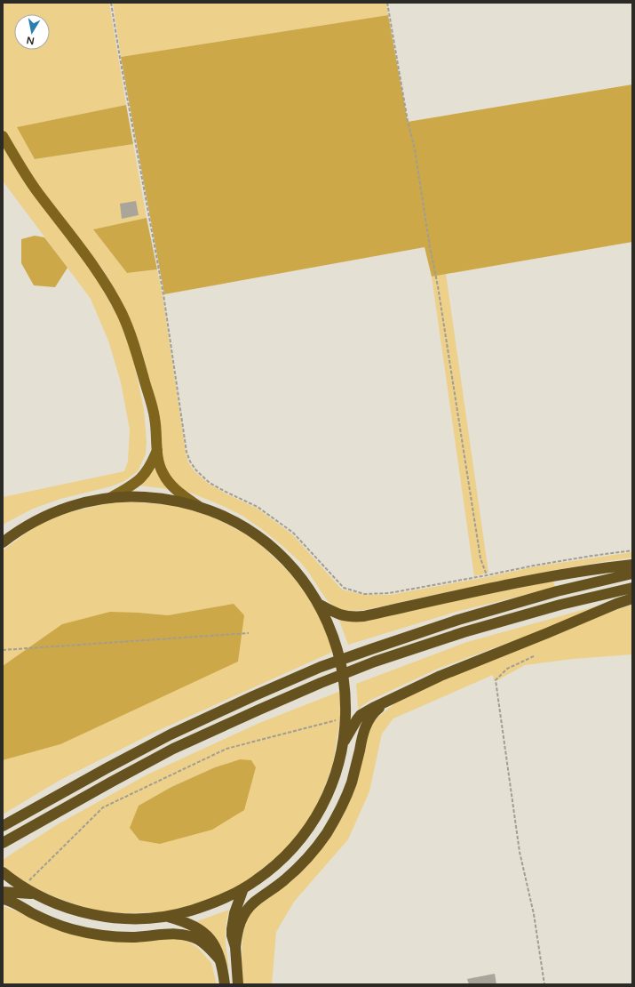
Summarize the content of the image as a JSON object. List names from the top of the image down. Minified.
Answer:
{"north":"bottom"}
